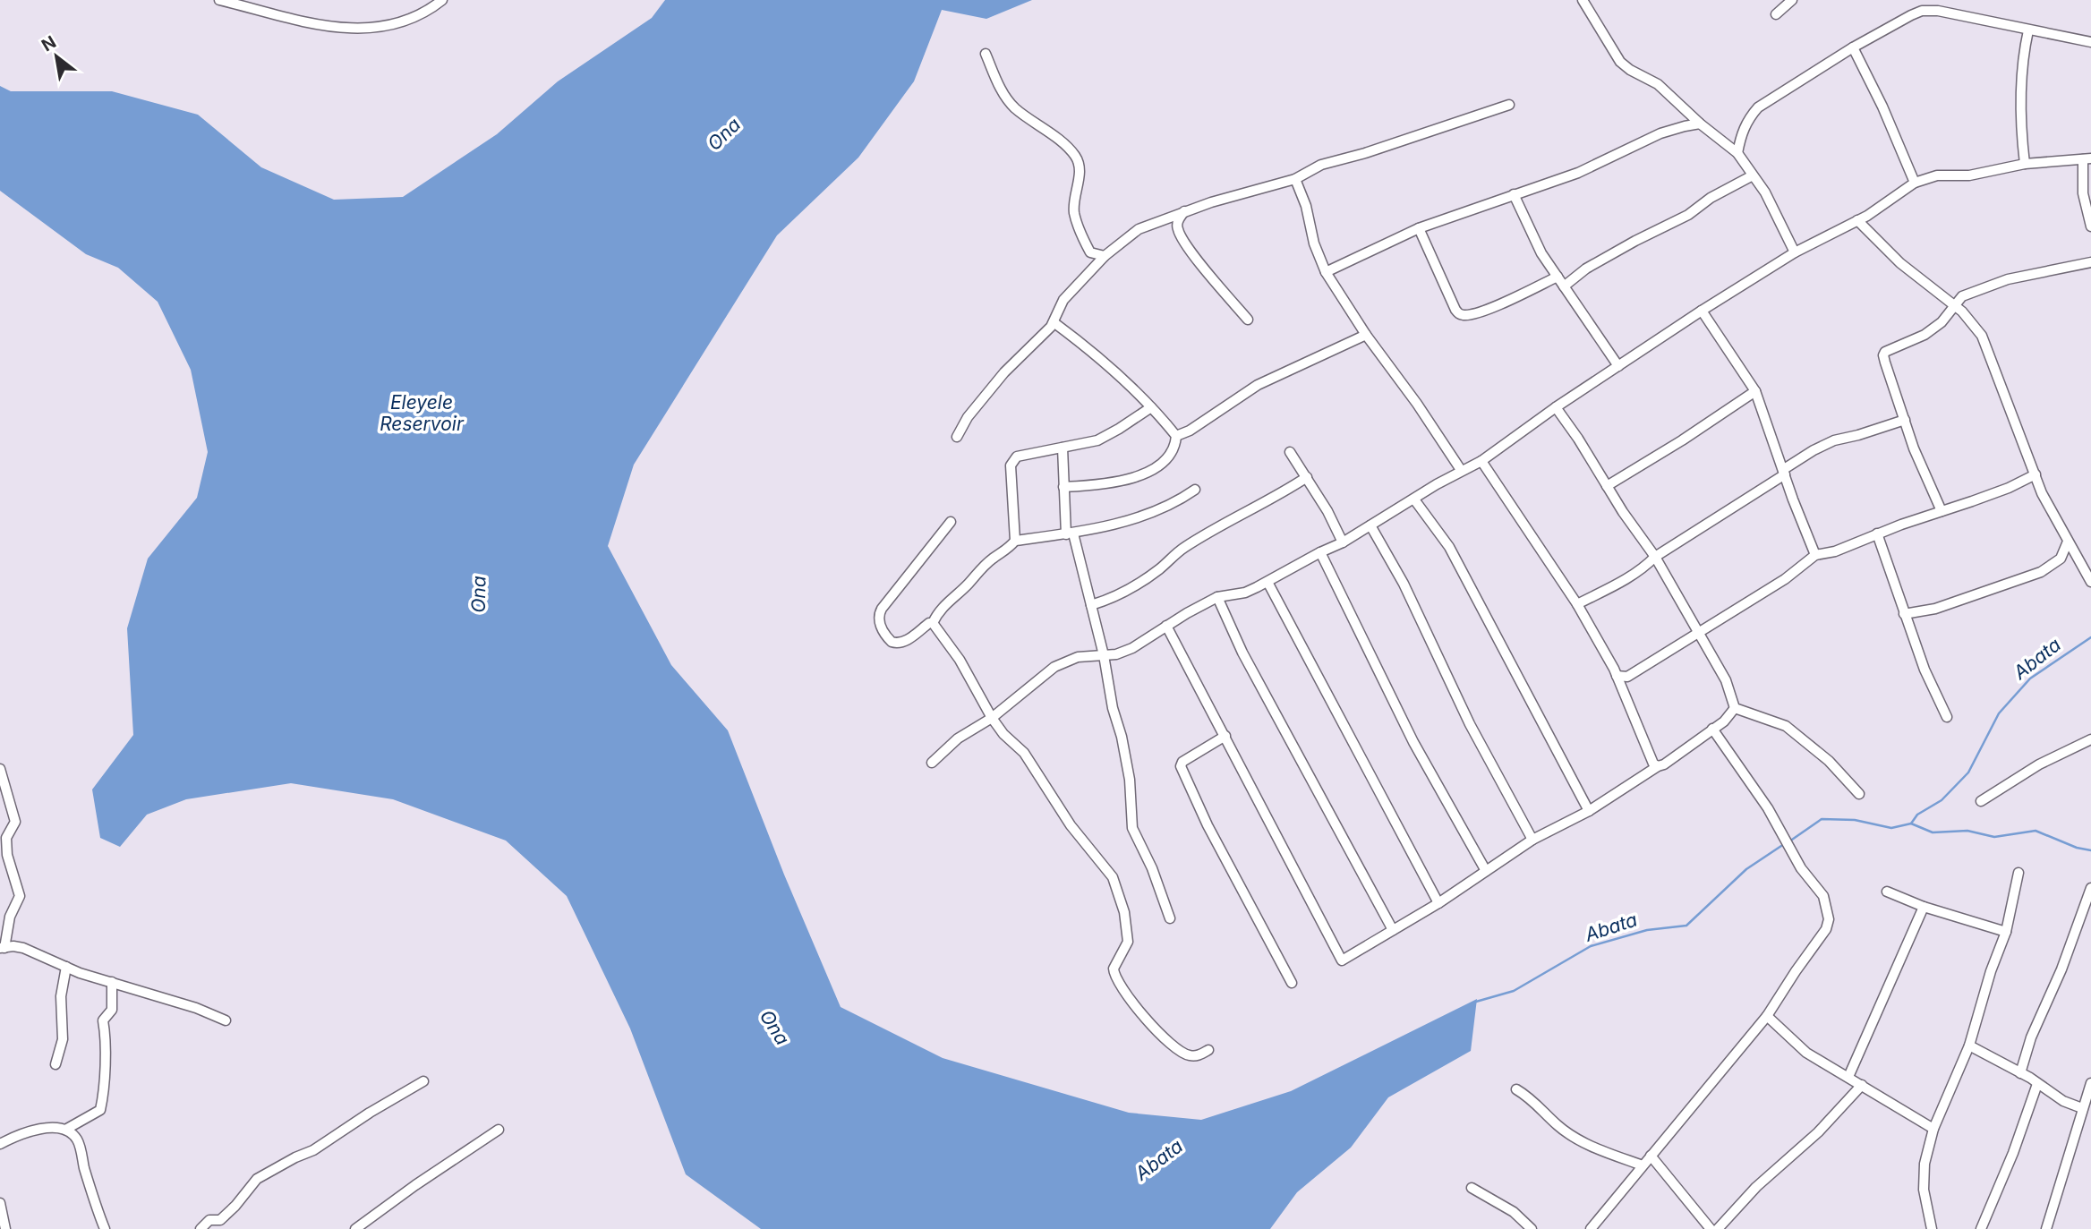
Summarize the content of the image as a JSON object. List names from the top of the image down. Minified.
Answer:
{"water":["Ona","Eleyele Reservoir","Abata"],"north":"top left"}
